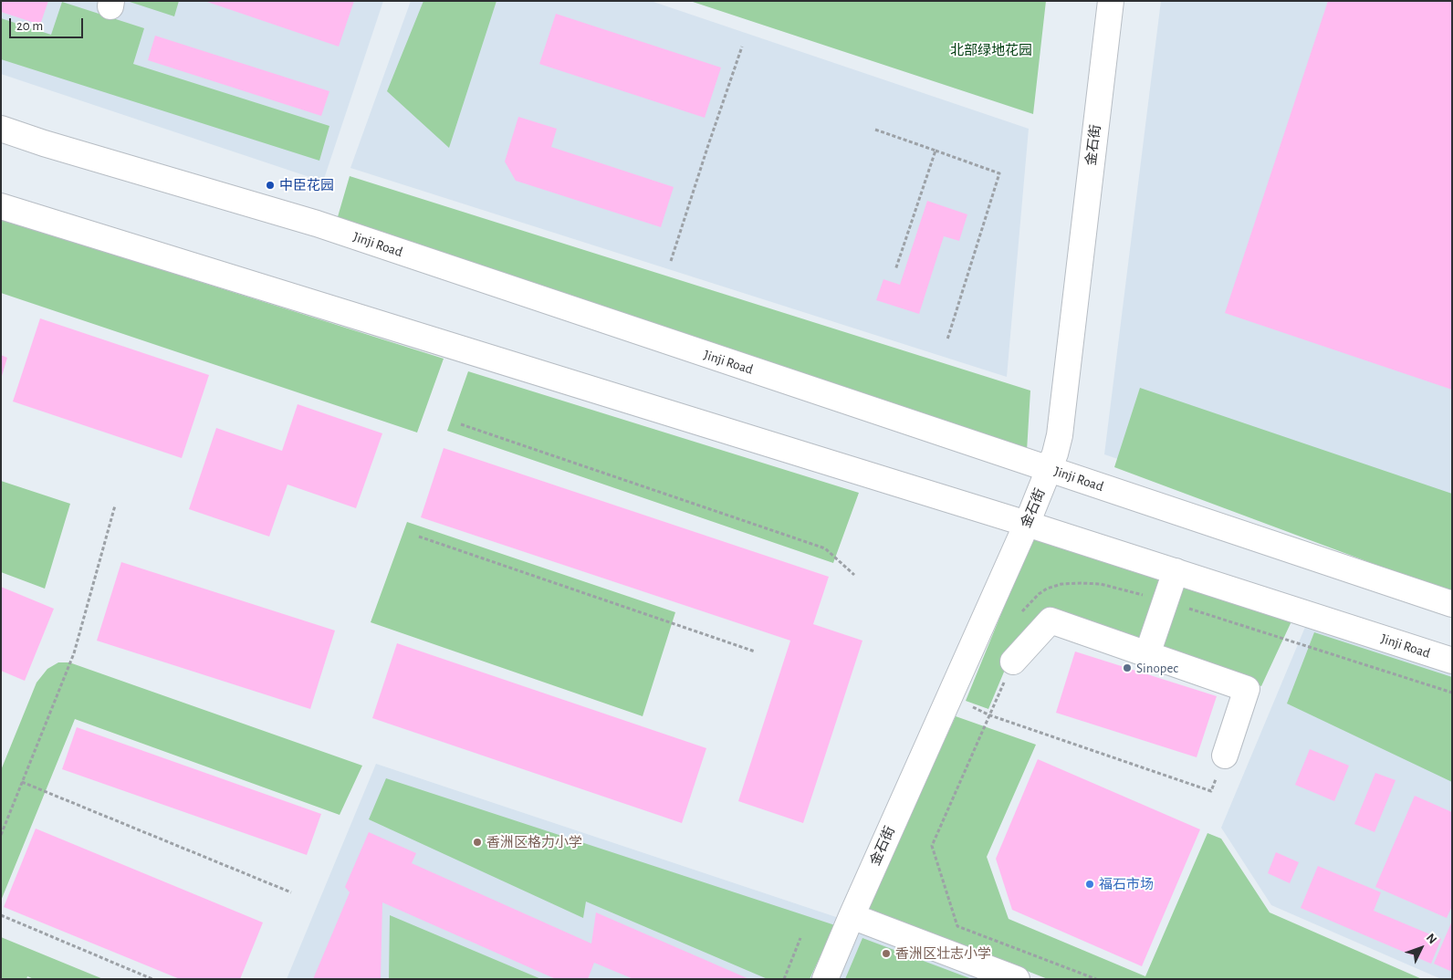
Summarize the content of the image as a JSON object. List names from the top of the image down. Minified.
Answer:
{"streets":{"main road":["金石街","Jinji Road"]},"crossings":[["金石街","Jinji Road"]],"parks":["北部绿地花园"],"places":["中臣花园","Sinopec","香洲区格力小学","福石市场","香洲区壮志小学"],"scale_bar":"20 m","north":"top right"}
